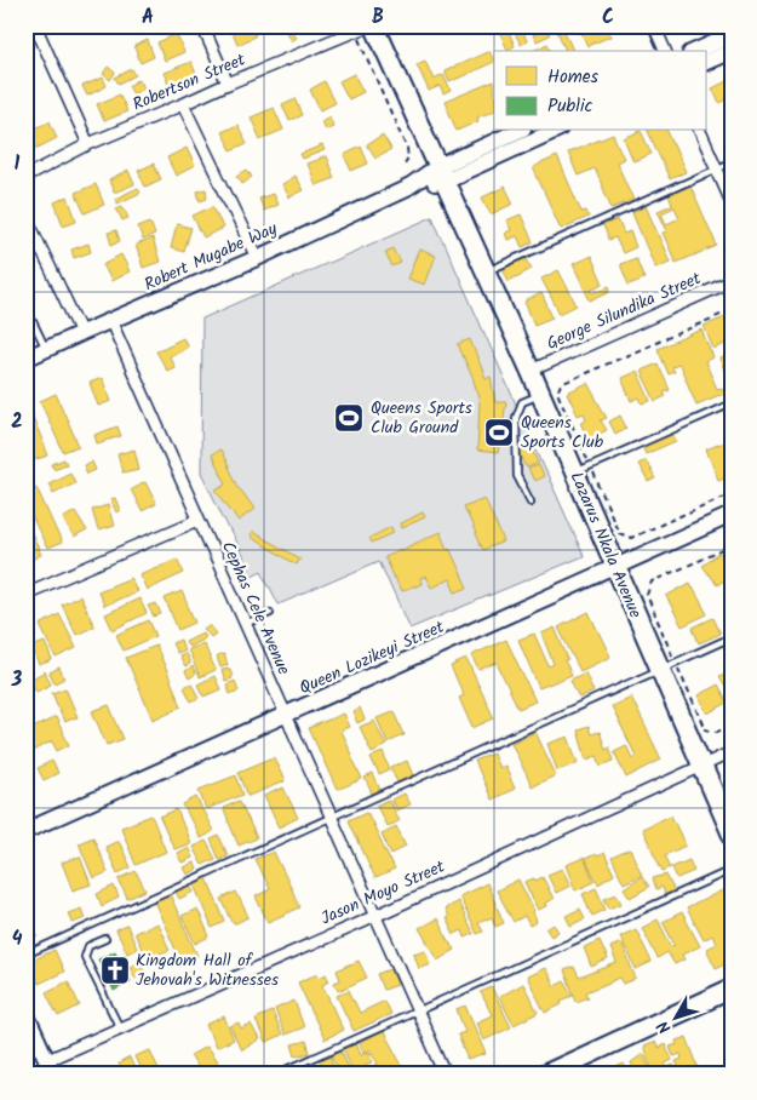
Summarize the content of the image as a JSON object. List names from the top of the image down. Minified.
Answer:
{"streets":{"highway":["Lazarus Nkala Avenue"],"street":["Robertson Street","Robert Mugabe Way","George Silundika Street","Cephas Cele Avenue","Queen Lozikeyi Street","Jason Moyo Street"]},"crossings":[["Robert Mugabe Way","Lazarus Nkala Avenue"],["Robert Mugabe Way","Cephas Cele Avenue"],["George Silundika Street","Lazarus Nkala Avenue"],["Lazarus Nkala Avenue","Queen Lozikeyi Street"],["Lazarus Nkala Avenue","Jason Moyo Street"],["Cephas Cele Avenue","Queen Lozikeyi Street"],["Cephas Cele Avenue","Jason Moyo Street"]],"places":{"sports":["Queens Sports Club Ground","Queens Sports Club"],"church":["Kingdom Hall of Jehovah's Witnesses"]},"legend":["Homes","Public"],"north":"bottom left","grid":{"columns":["A","B","C"],"rows":["1","2","3","4"]}}
